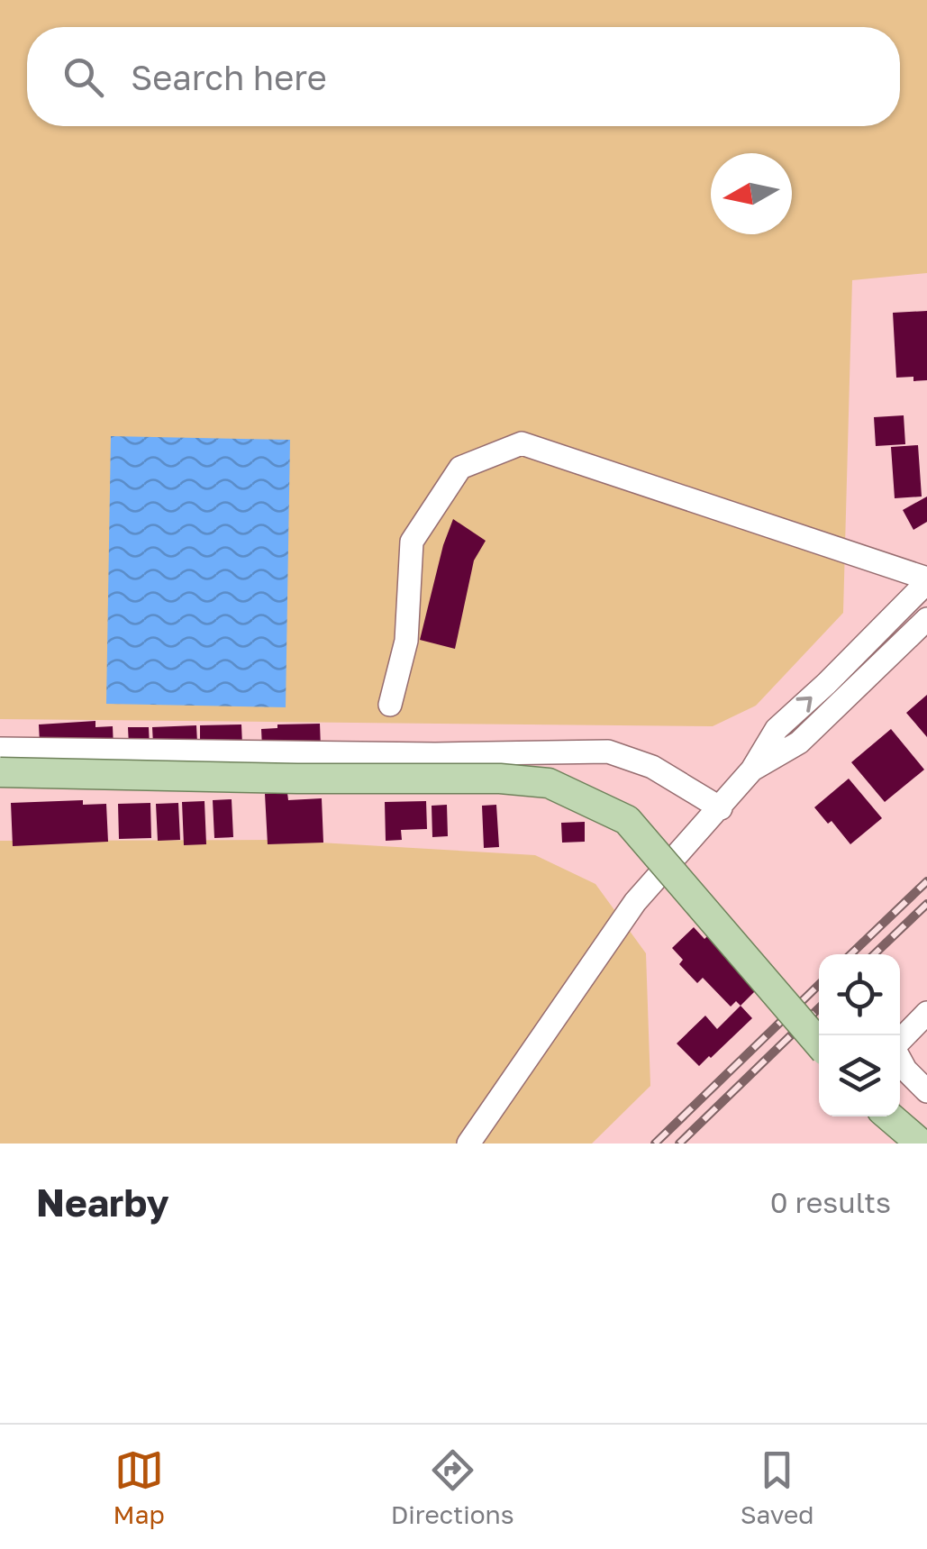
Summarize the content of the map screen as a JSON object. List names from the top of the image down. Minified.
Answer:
{"north":"left","page":{"search":"Search here","heading":["Nearby","0 results"],"nav":["Map","Directions","Saved"]}}
